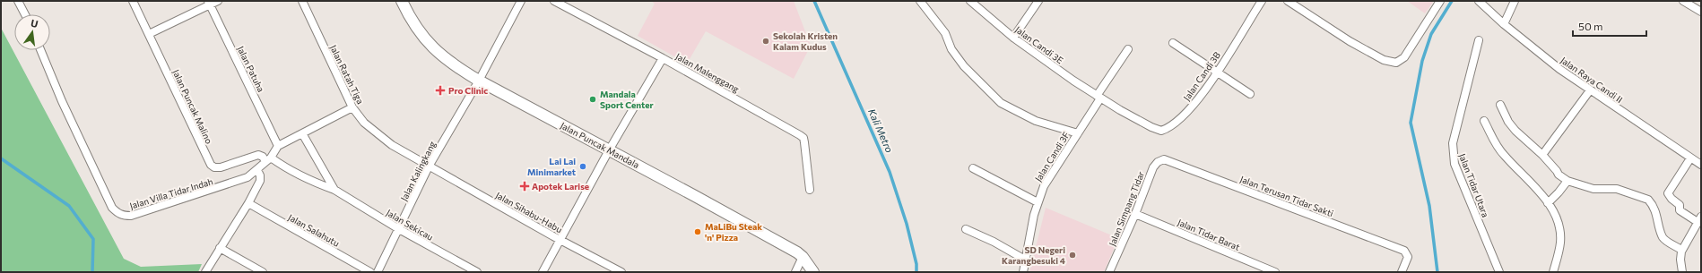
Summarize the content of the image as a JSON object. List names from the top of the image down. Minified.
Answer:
{"streets":{"main road":["Jalan Puncak Mandala"],"street":["Jalan Candi 3E","Jalan Patuha","Jalan Malenggang","Jalan Ratah Tiga","Jalan Candi 3B","Jalan Raya Candi II","Jalan Puncak Malino","Jalan Candi 3F","Jalan Kalingkang","Jalan Tidar Utara","Jalan Villa Tidar Indah","Jalan Terusan Tidar Sakti","Jalan Simpang Tidar","Jalan Sihabu-Habu","Jalan Sekicau","Jalan Salahutu","Jalan Tidar Barat"]},"crossings":[["Jalan Candi 3E","Jalan Candi 3B"],["Jalan Candi 3E","Jalan Candi 3F"],["Jalan Patuha","Jalan Villa Tidar Indah"],["Jalan Ratah Tiga","Jalan Kalingkang"],["Jalan Ratah Tiga","Jalan Sihabu-Habu"],["Jalan Candi 3B","Jalan Candi 3F"],["Jalan Puncak Malino","Jalan Villa Tidar Indah"],["Jalan Puncak Malino","Jalan Sekicau"],["Jalan Puncak Mandala","Jalan Kalingkang"],["Jalan Kalingkang","Jalan Sihabu-Habu"],["Jalan Kalingkang","Jalan Sekicau"],["Jalan Villa Tidar Indah","Jalan Sekicau"],["Jalan Terusan Tidar Sakti","Jalan Simpang Tidar"],["Jalan Simpang Tidar","Jalan Tidar Barat"]],"water":["Kali Metro"],"places":{"other":["Sekolah Kristen Kalam Kudus","Mandala Sport Center","Lai Lai Minimarket","MaLiBu Steak 'n' Pizza","SD Negeri Karangbesuki 4"],"health":["Pro Clinic","Apotek Larise"]},"scale_bar":"50 m","north":"top"}
